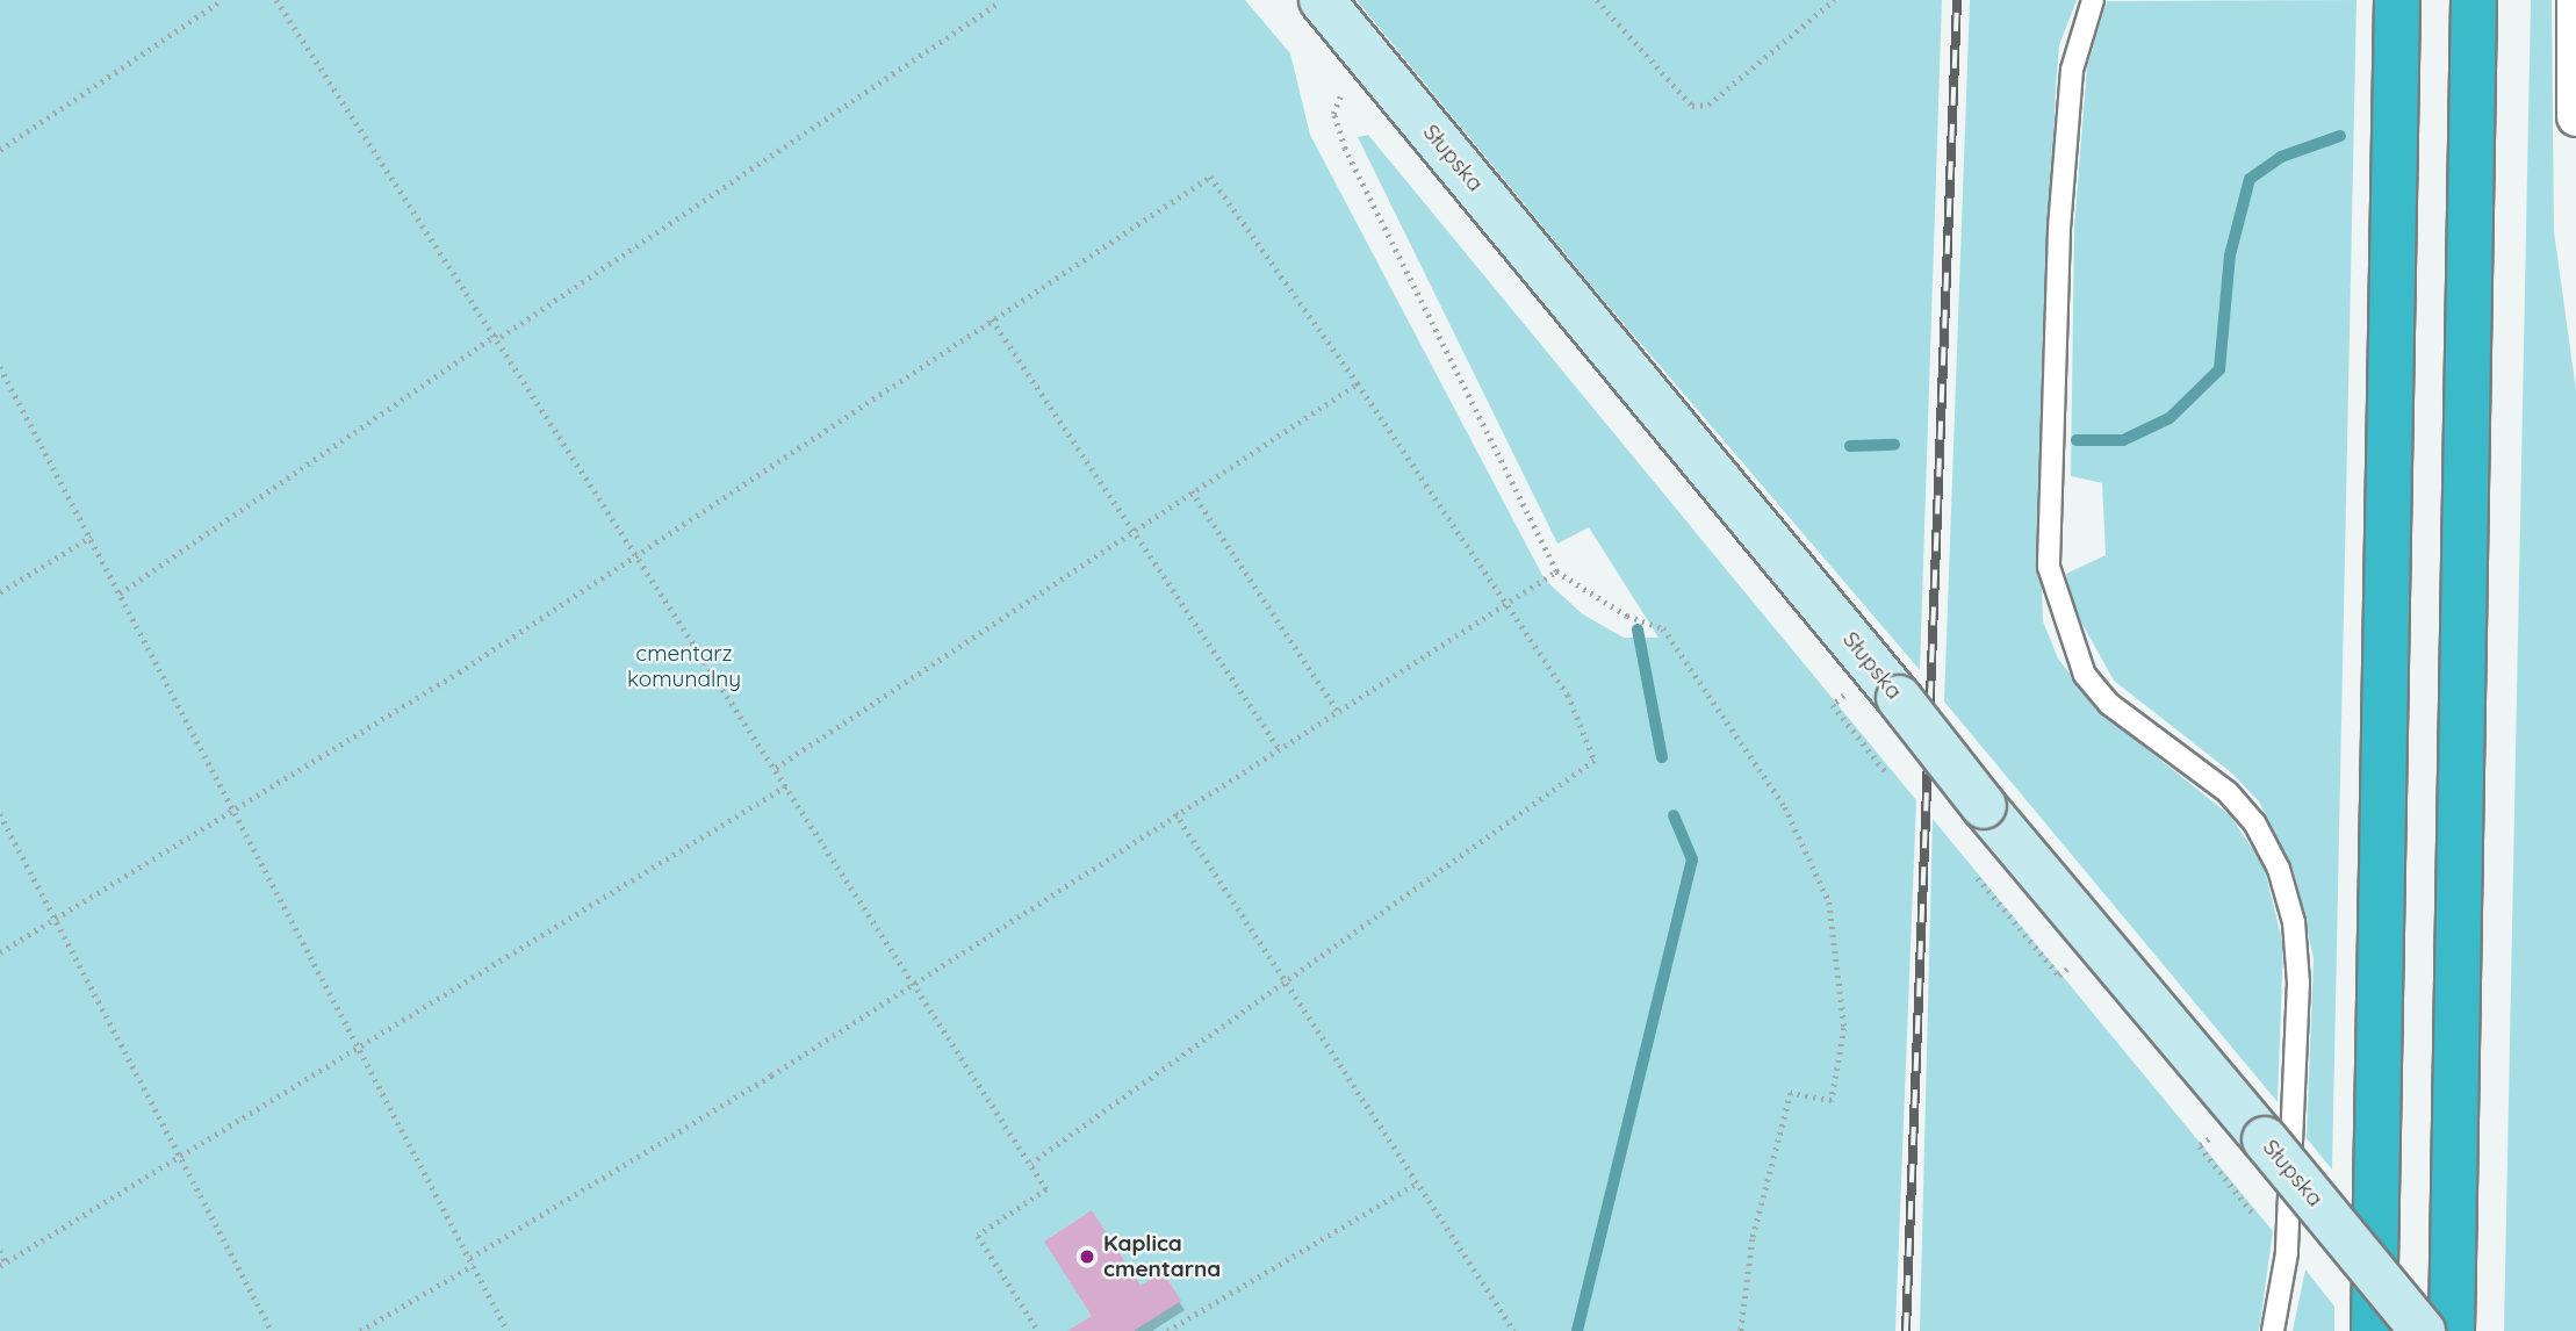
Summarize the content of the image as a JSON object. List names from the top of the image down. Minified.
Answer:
{"streets":{"main road":["Słupska"]},"parks":["cmentarz komunalny"],"places":["Kaplica cmentarna"]}
